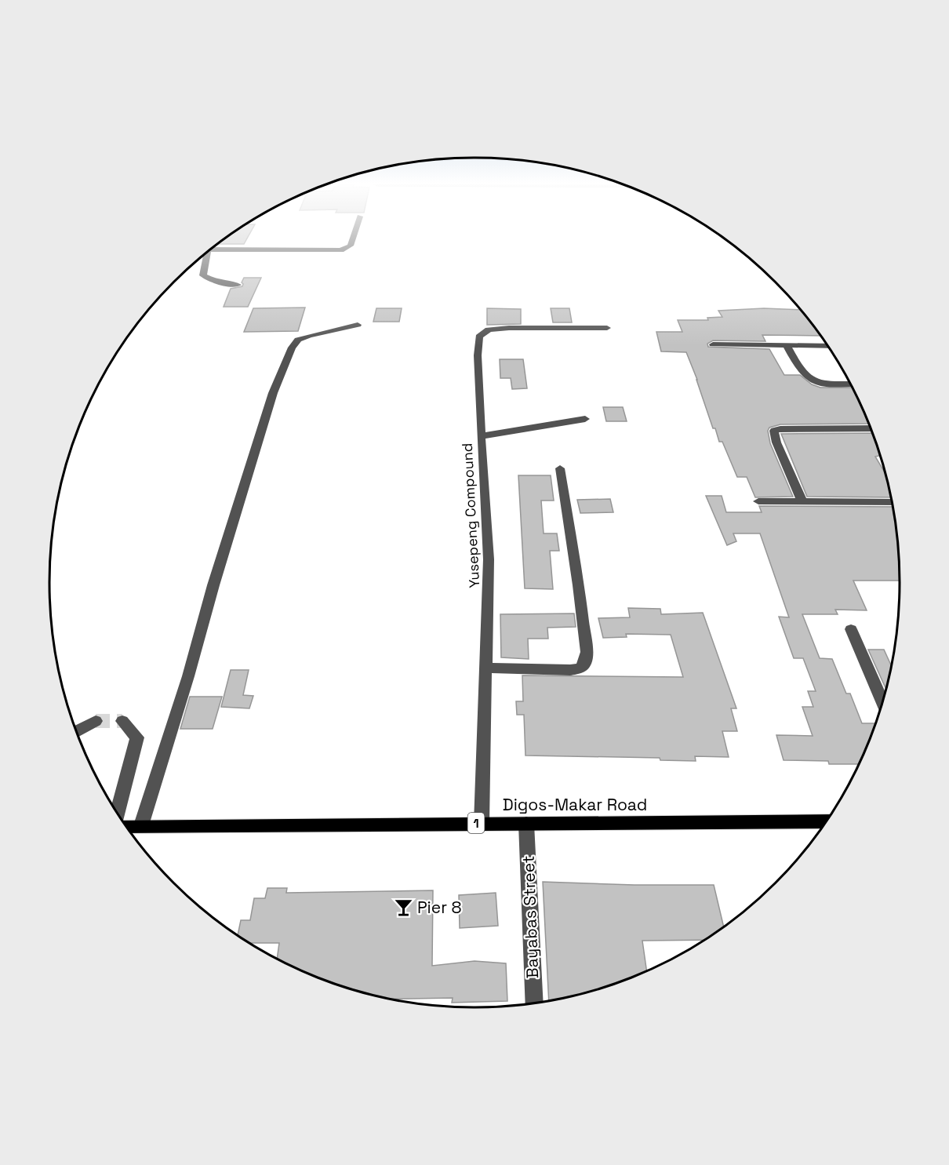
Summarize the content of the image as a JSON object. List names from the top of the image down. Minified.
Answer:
{"streets":{"main road":["Digos-Makar Road","1"],"street":["Yusepeng Compound","Bayabas Street"]},"crossings":[["Yusepeng Compound","Digos-Makar Road"],["Digos-Makar Road","Bayabas Street"]],"places":{"bar":["Pier 8"]}}
